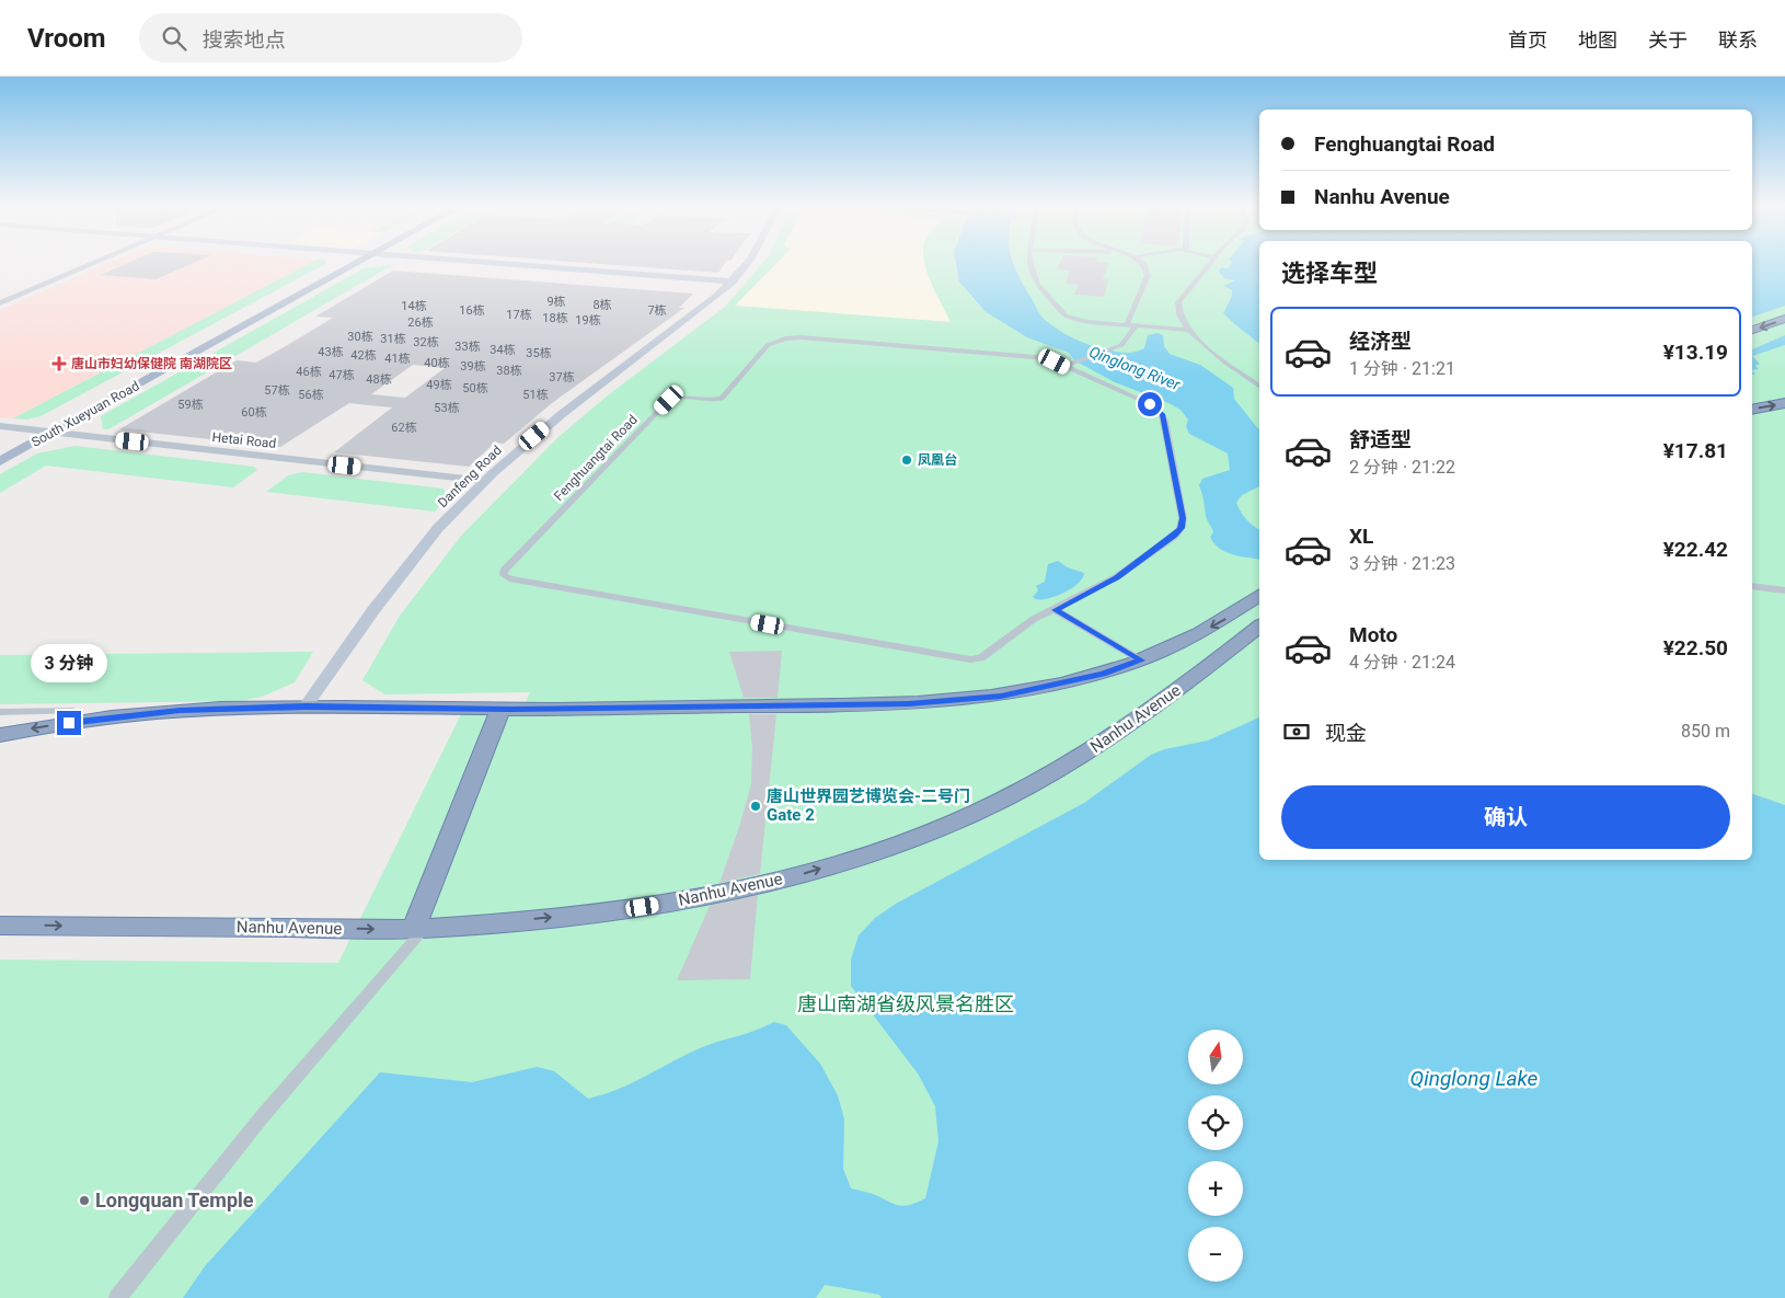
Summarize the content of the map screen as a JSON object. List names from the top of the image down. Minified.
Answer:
{"streets":{"highway":["Nanhu Avenue"],"main road":["South Xueyuan Road","Danfeng Road"],"street":["Hetai Road","Fenghuangtai Road"]},"crossings":[["South Xueyuan Road","Hetai Road"],["Hetai Road","Danfeng Road"]],"water":["Qinglong River","Qinglong Lake"],"parks":["唐山南湖省级风景名胜区"],"places":{"health":["唐山市妇幼保健院 南湖院区"],"other":["凤凰台","唐山世界园艺博览会-二号门 Gate 2","Longquan Temple"]},"house_numbers":["9栋","8栋","14栋","16栋","7栋","17栋","18栋","19栋","26栋","30栋","31栋","32栋","33栋","34栋","43栋","35栋","42栋","41栋","40栋","39栋","38栋","46栋","47栋","37栋","48栋","49栋","50栋","57栋","56栋","51栋","59栋","53栋","60栋","62栋"],"north":"top","page":{"header":"Vroom","search":"搜索地点","nav":["首页","地图","关于","联系"],"banner":["Fenghuangtai Road","Nanhu Avenue"],"heading":"选择车型","list":[{"name":"经济型","note":"1 分钟 · 21:21","value":"¥13.19"},{"name":"舒适型","note":"2 分钟 · 21:22","value":"¥17.81"},{"name":"XL","note":"3 分钟 · 21:23","value":"¥22.42"},{"name":"Moto","note":"4 分钟 · 21:24","value":"¥22.50"}],"bubble":"3 分钟","pay":["现金","850 m"],"buttons":"确认","map_buttons":["+","−"]}}
